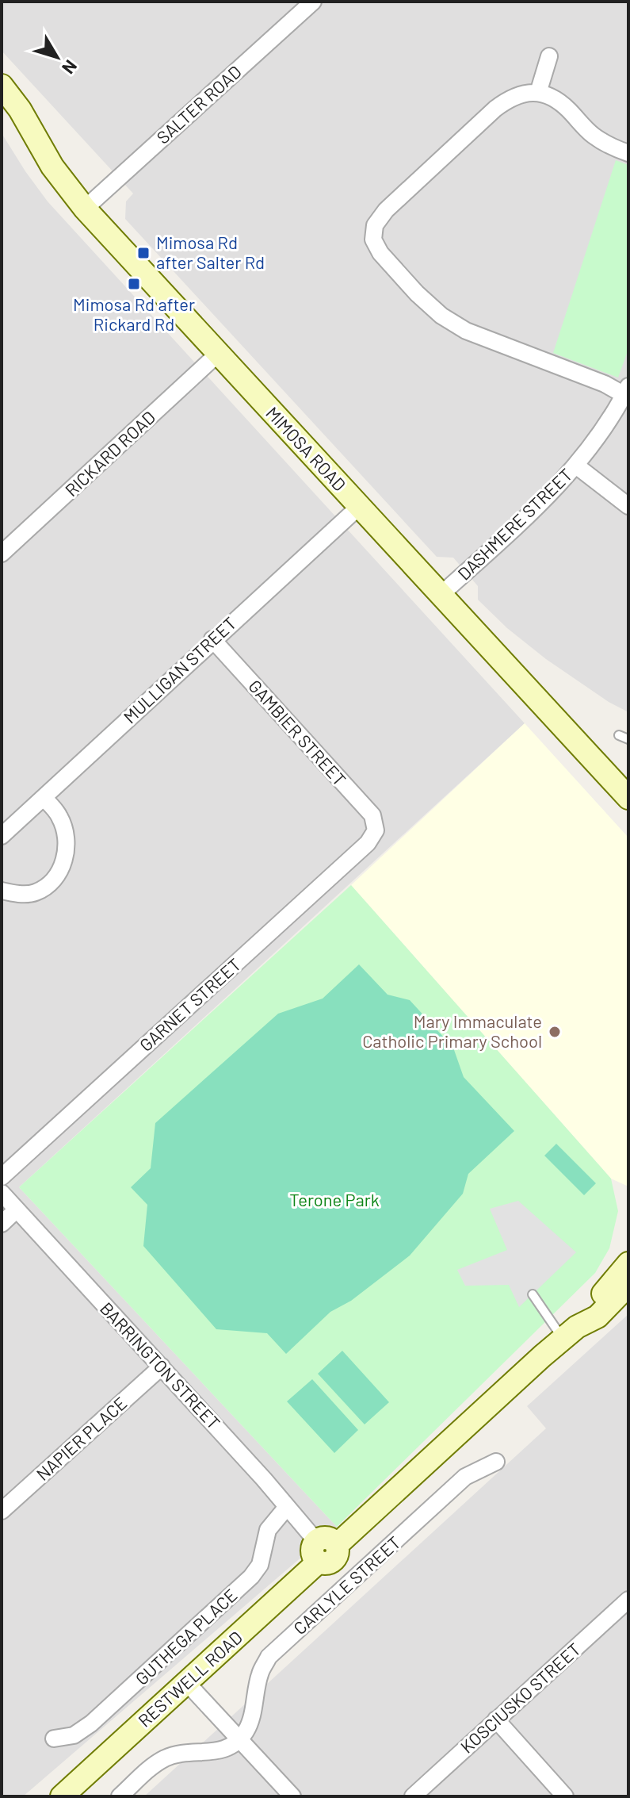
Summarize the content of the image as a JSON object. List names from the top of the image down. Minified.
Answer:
{"streets":{"main road":["MIMOSA ROAD","RESTWELL ROAD"],"street":["SALTER ROAD","RICKARD ROAD","DASHMERE STREET","MULLIGAN STREET","GAMBIER STREET","GARNET STREET","BARRINGTON STREET","NAPIER PLACE","CARLYLE STREET","GUTHEGA PLACE","KOSCIUSKO STREET"]},"crossings":[["SALTER ROAD","MIMOSA ROAD"],["MIMOSA ROAD","RICKARD ROAD"],["MIMOSA ROAD","DASHMERE STREET"],["MIMOSA ROAD","MULLIGAN STREET"],["MULLIGAN STREET","GAMBIER STREET"],["GAMBIER STREET","GARNET STREET"],["BARRINGTON STREET","NAPIER PLACE"],["BARRINGTON STREET","GUTHEGA PLACE"],["BARRINGTON STREET","RESTWELL ROAD"]],"parks":["Terone Park"],"places":{"transit":["Mimosa Rd after Salter Rd","Mimosa Rd after Rickard Rd"],"other":["Mary Immaculate Catholic Primary School"]},"north":"bottom right"}
